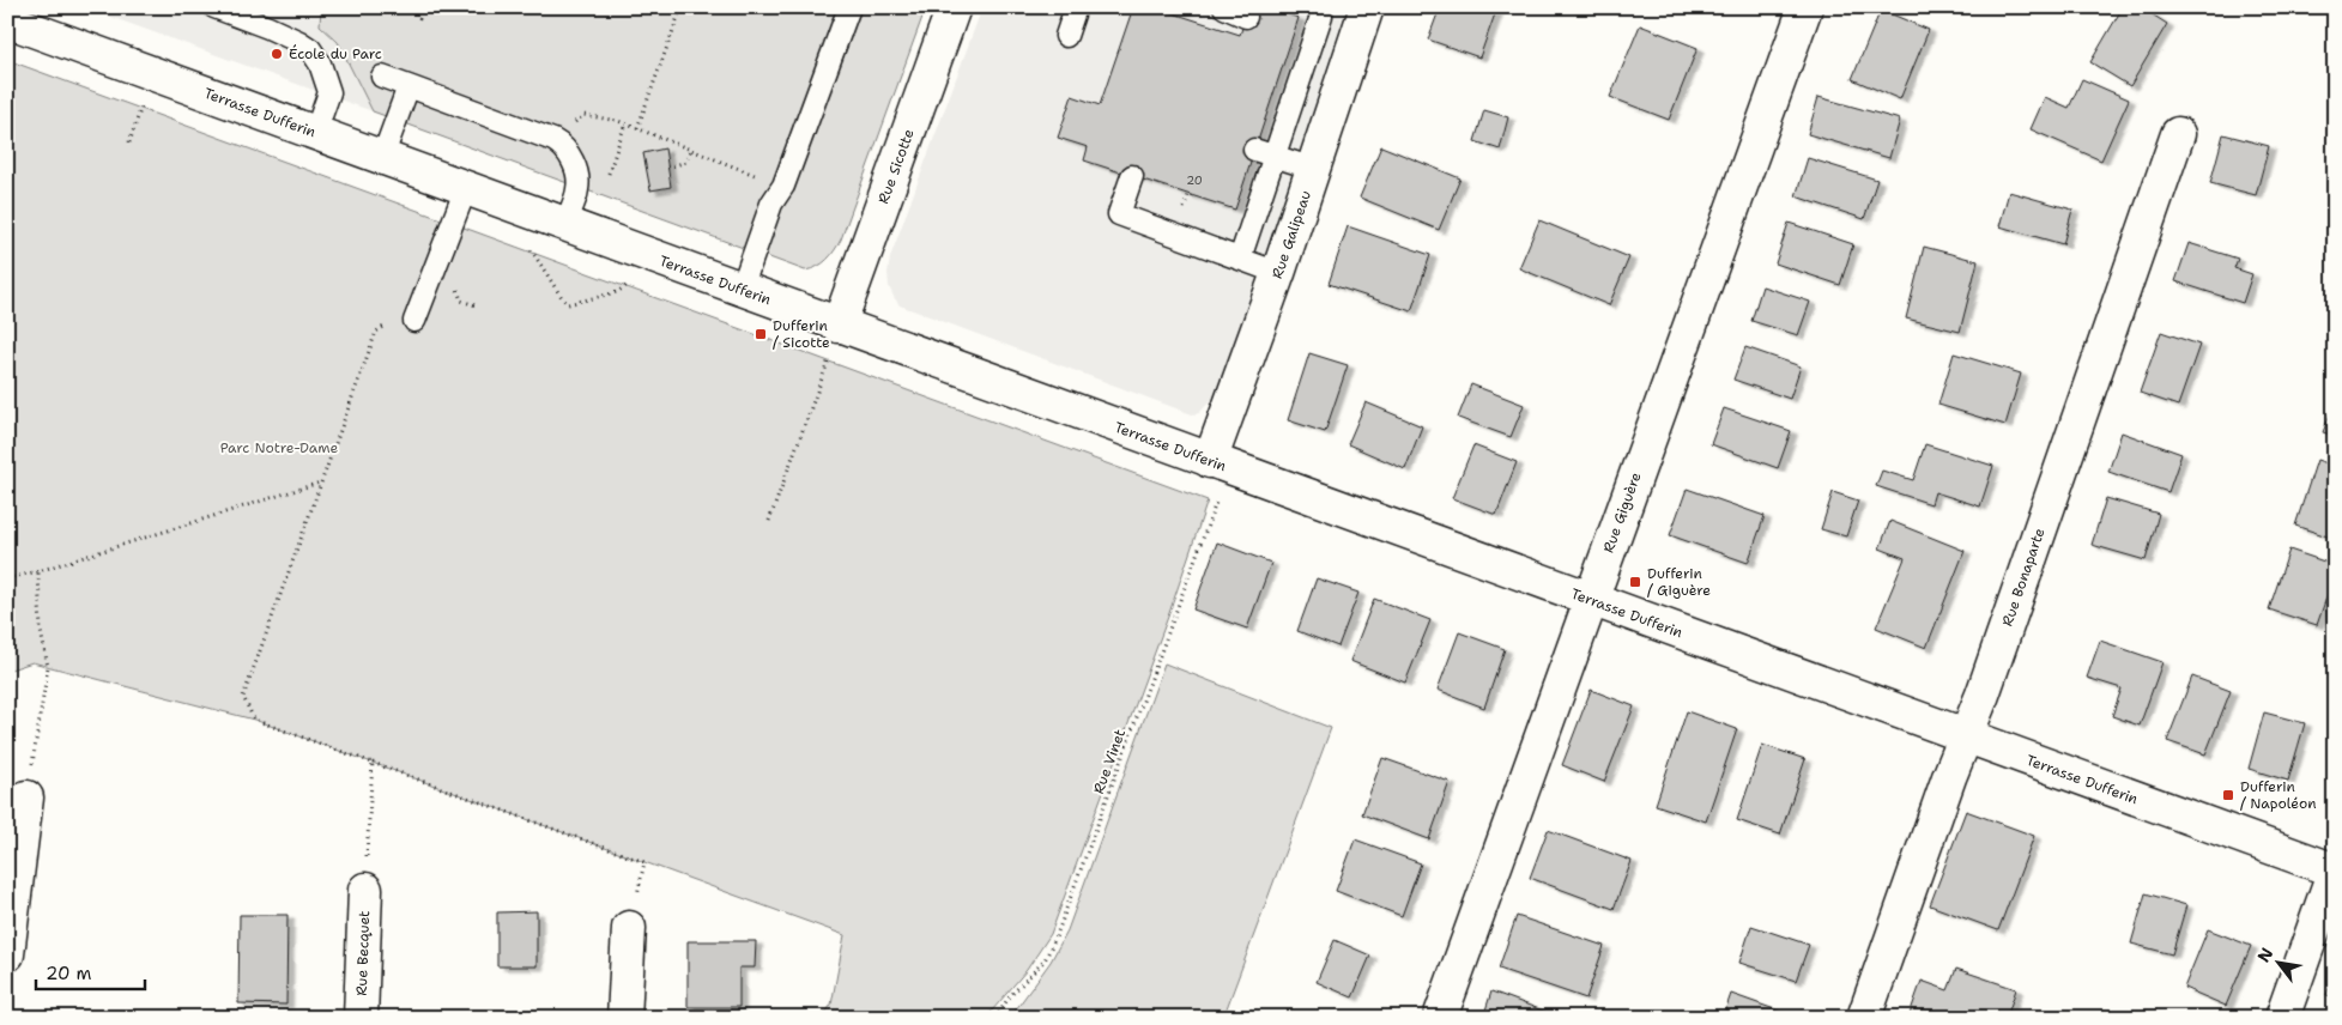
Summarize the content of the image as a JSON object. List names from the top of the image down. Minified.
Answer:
{"streets":{"street":["Terrasse Dufferin","Rue Sicotte","Rue Galipeau","Rue Giguère","Rue Bonaparte","Rue Becquet"],"path":["Rue Vinet"]},"crossings":[["Terrasse Dufferin","Rue Sicotte"],["Terrasse Dufferin","Rue Galipeau"],["Terrasse Dufferin","Rue Giguère"],["Terrasse Dufferin","Rue Bonaparte"]],"parks":["Parc Notre-Dame"],"places":{"other":["École du Parc"],"transit":["Dufferin / Sicotte","Dufferin / Giguère","Dufferin / Napoléon"]},"house_numbers":["20"],"scale_bar":"20 m","north":"top left"}
